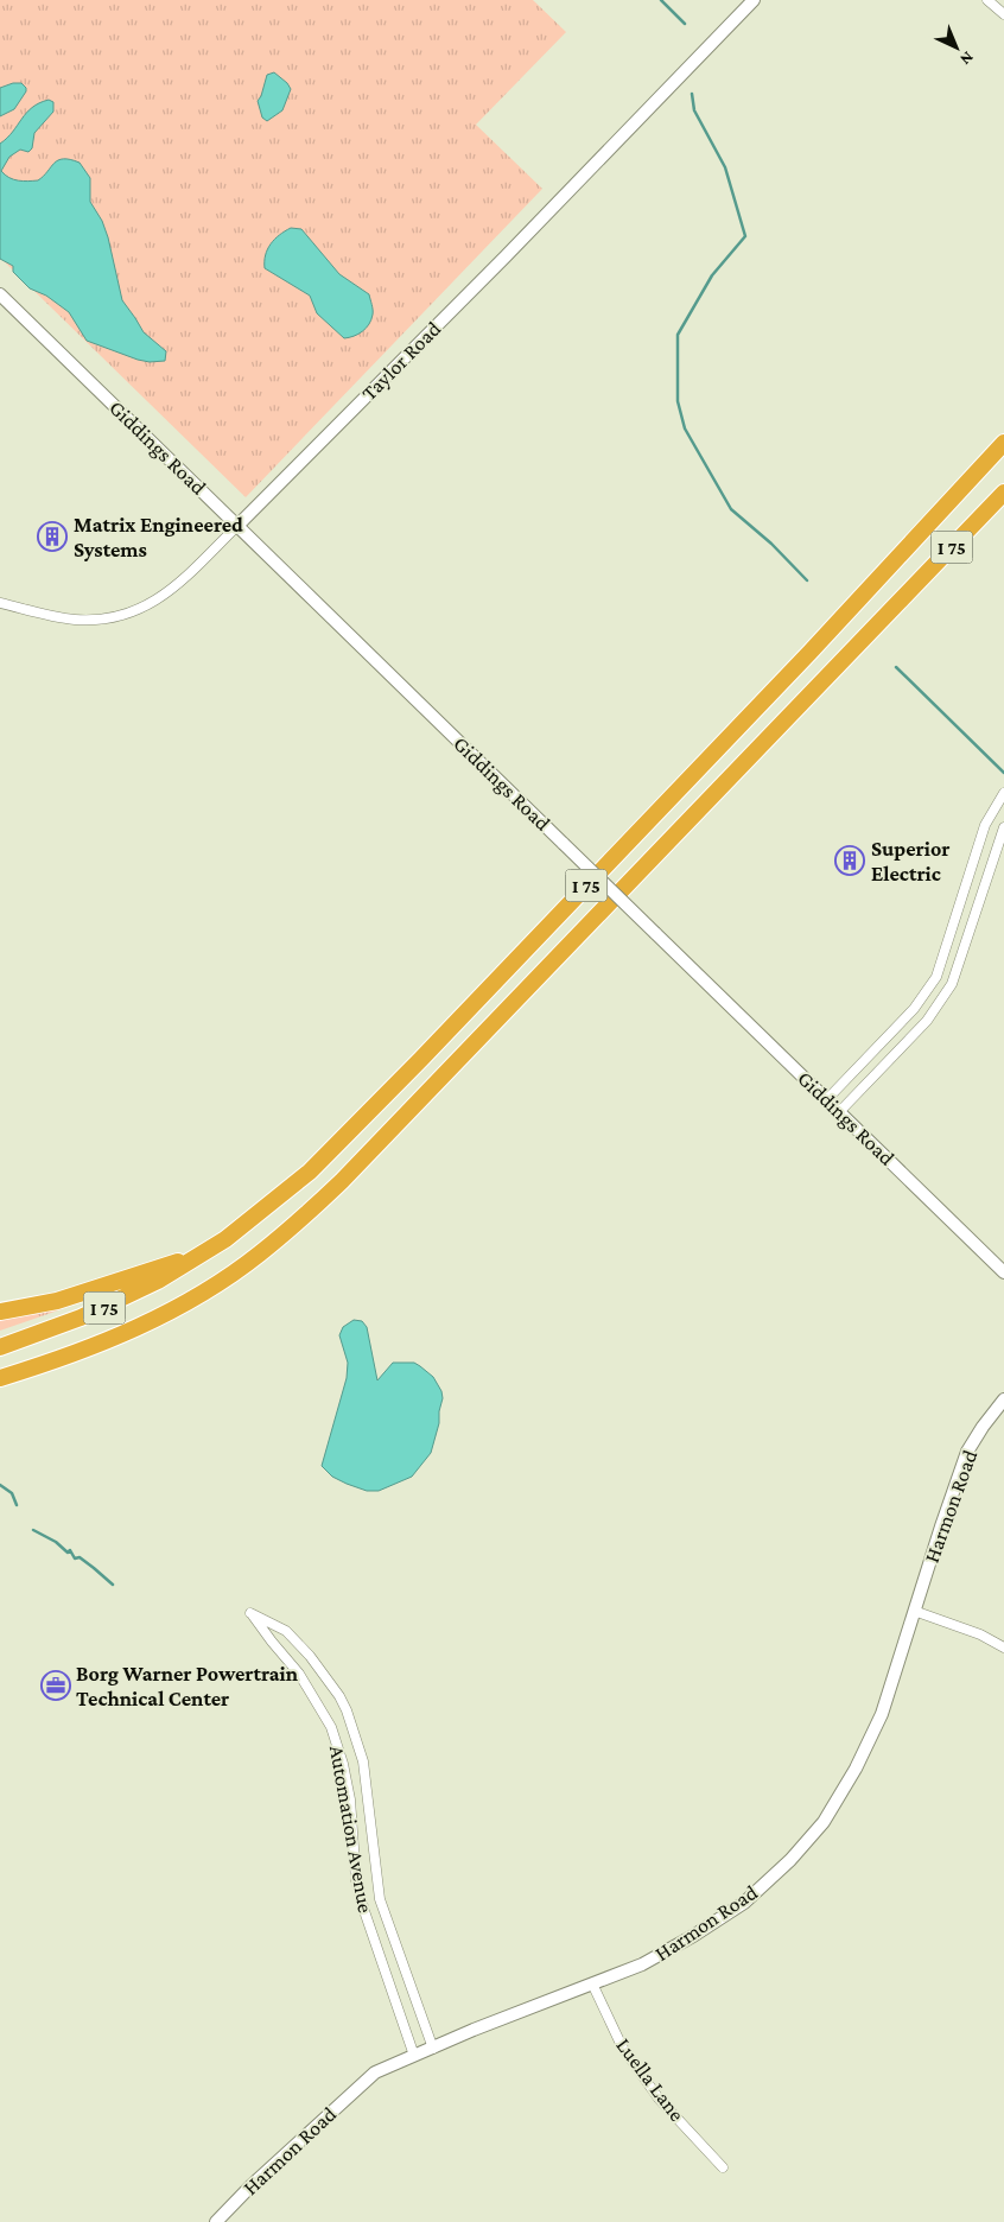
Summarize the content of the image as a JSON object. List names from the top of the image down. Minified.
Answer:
{"streets":{"highway":["I 75"],"street":["Taylor Road","Giddings Road","Harmon Road","Automation Avenue","Luella Lane"]},"crossings":[["Taylor Road","Giddings Road"],["Harmon Road","Automation Avenue"],["Harmon Road","Luella Lane"]],"places":{"building":["Matrix Engineered Systems","Superior Electric"],"office":["Borg Warner Powertrain Technical Center"]},"north":"bottom right"}
